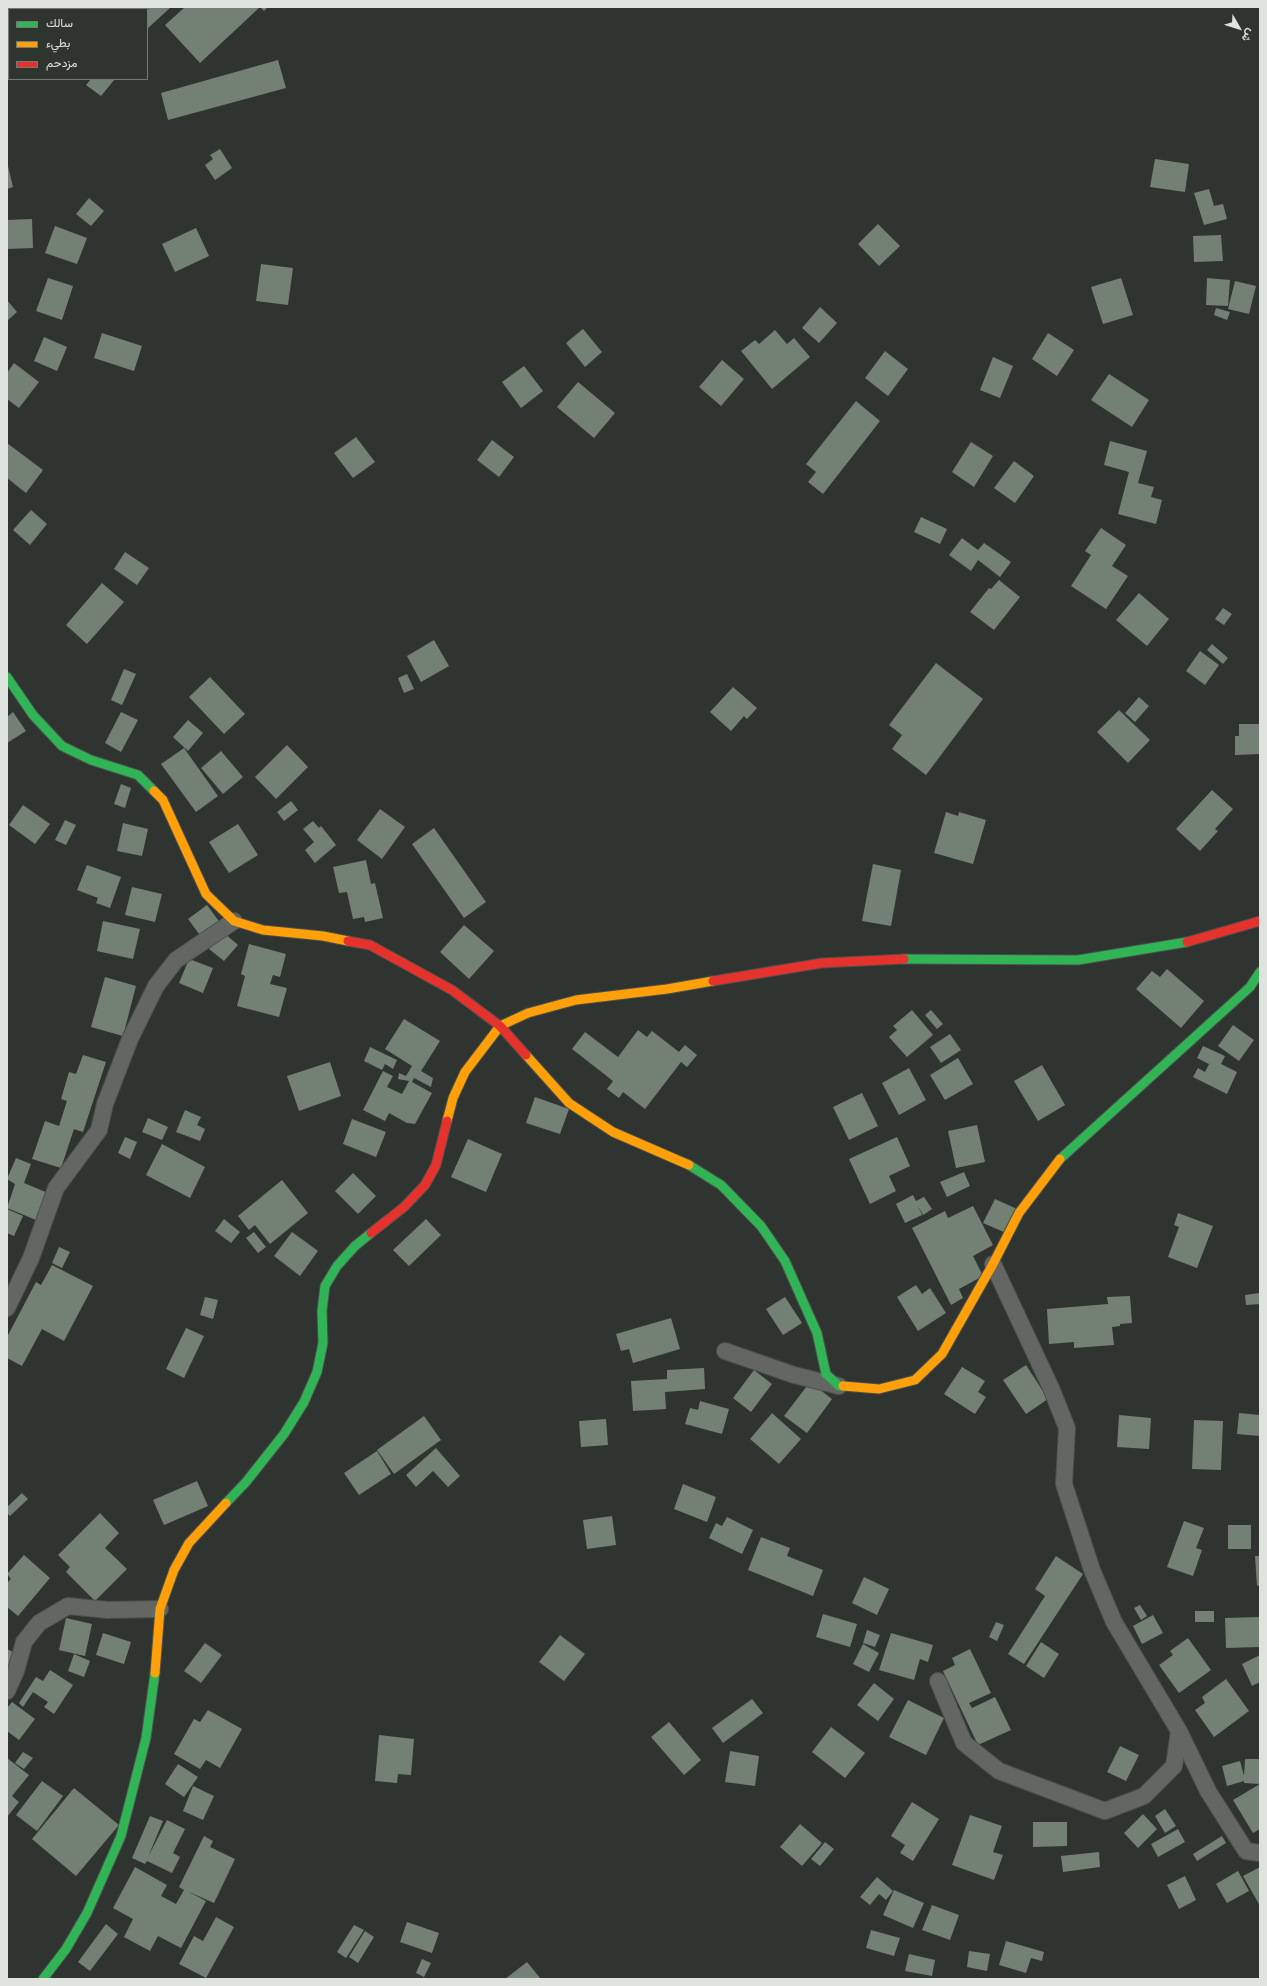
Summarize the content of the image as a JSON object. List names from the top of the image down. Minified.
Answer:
{"legend":["سالك","بطيء","مزدحم"],"north":"bottom right"}
